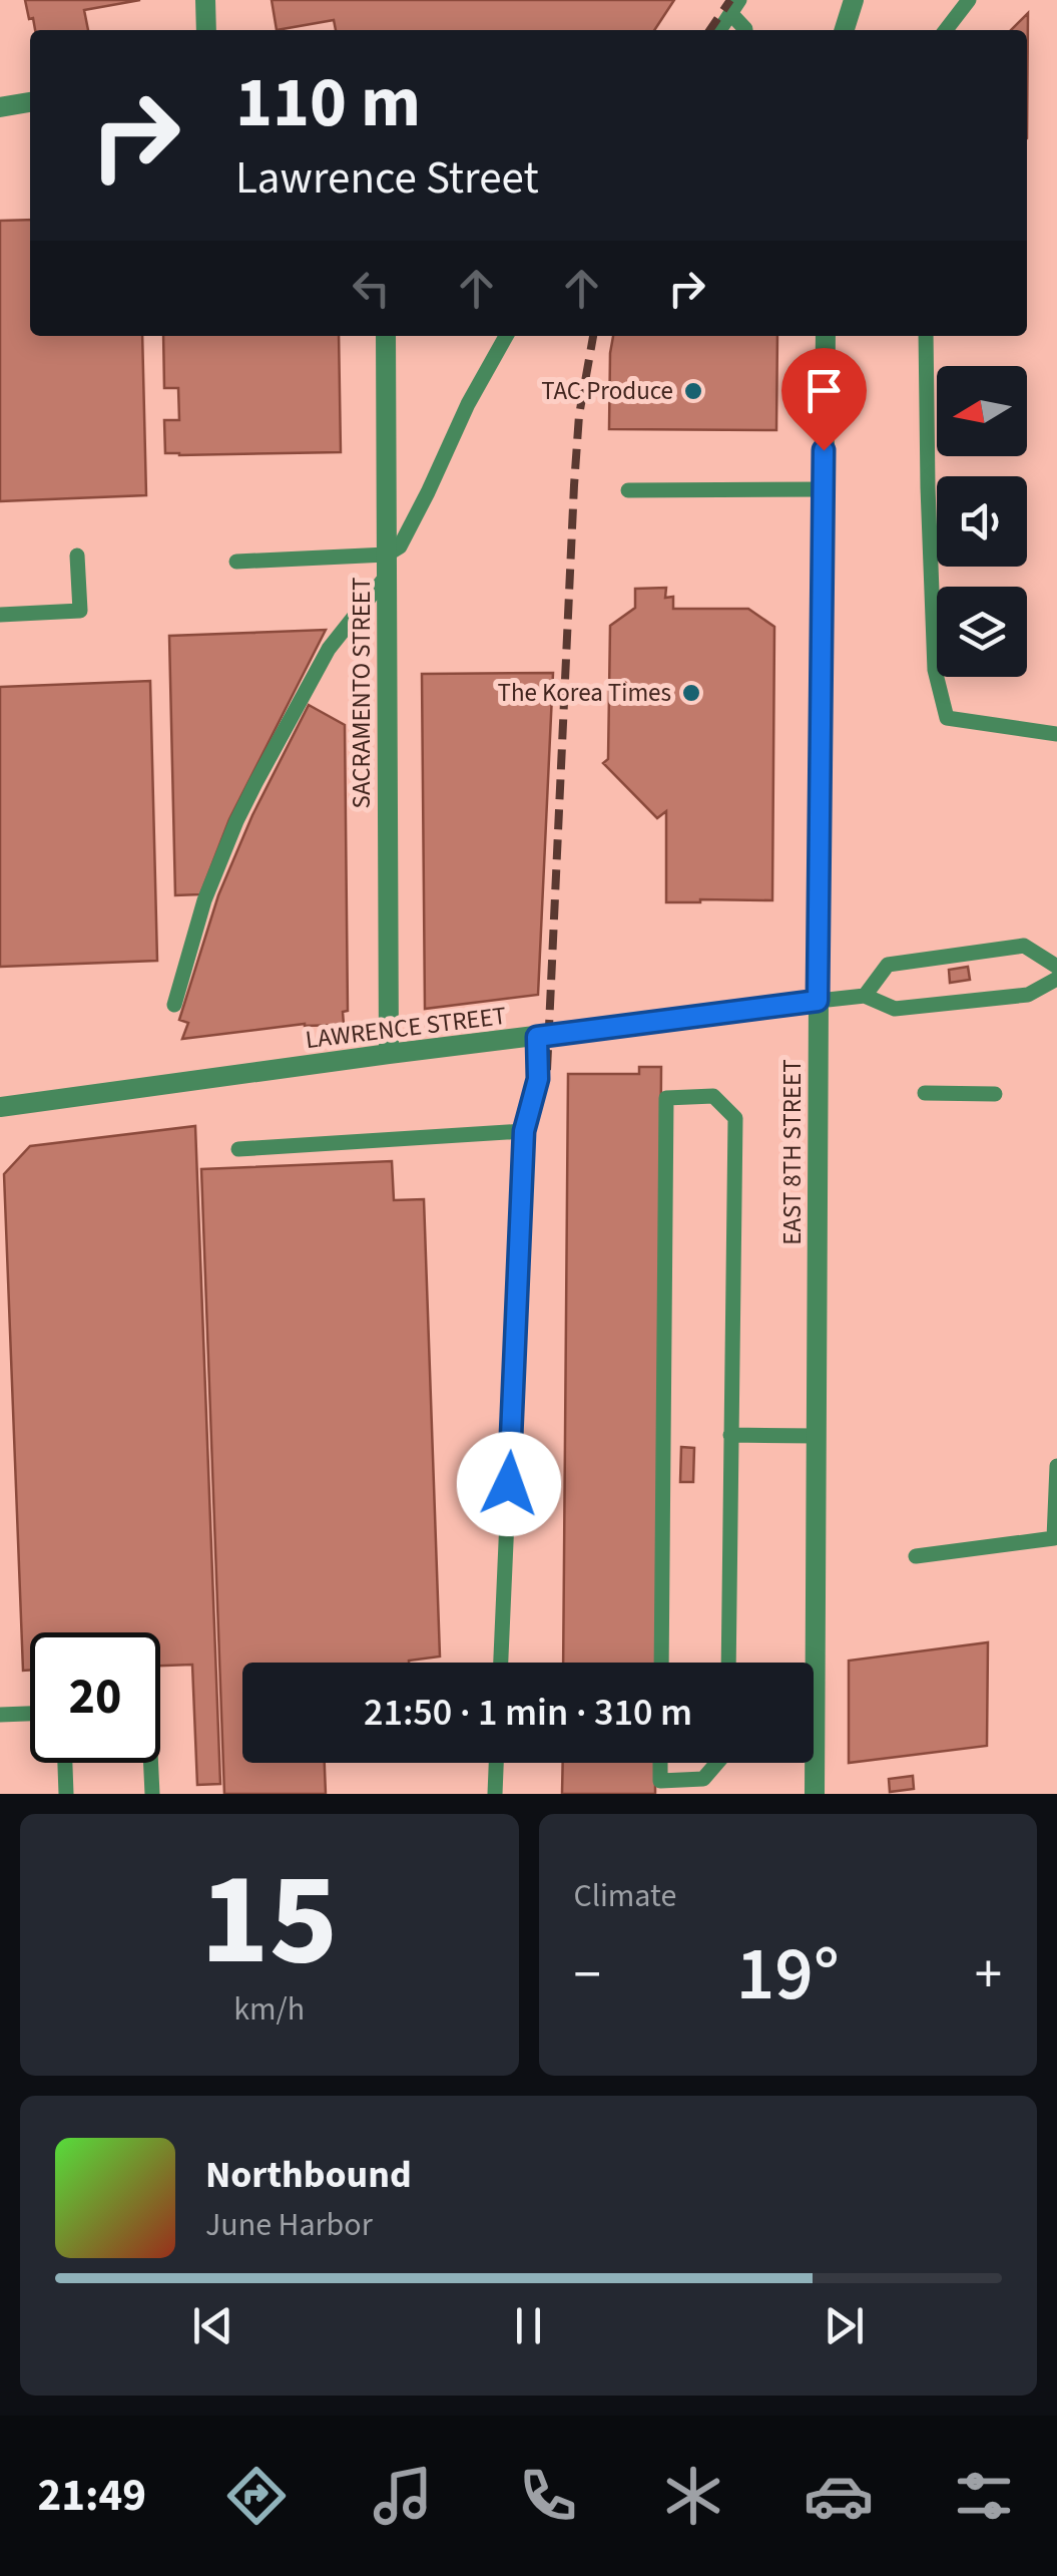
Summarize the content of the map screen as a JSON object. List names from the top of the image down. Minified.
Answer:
{"streets":{"street":["SACRAMENTO STREET","LAWRENCE STREET","EAST 8TH STREET"]},"crossings":[["SACRAMENTO STREET","LAWRENCE STREET"],["LAWRENCE STREET","EAST 8TH STREET"]],"places":["TAC Produce","The Korea Times"],"north":"left","page":{"turn":["110 m","Lawrence Street"],"limit":"20","trip":"21:50 · 1 min · 310 m","tile":[["15","km/h"],"Climate"],"heat":["−","19°","+"],"song":["Northbound","June Harbor"],"tabs":"21:49"}}
